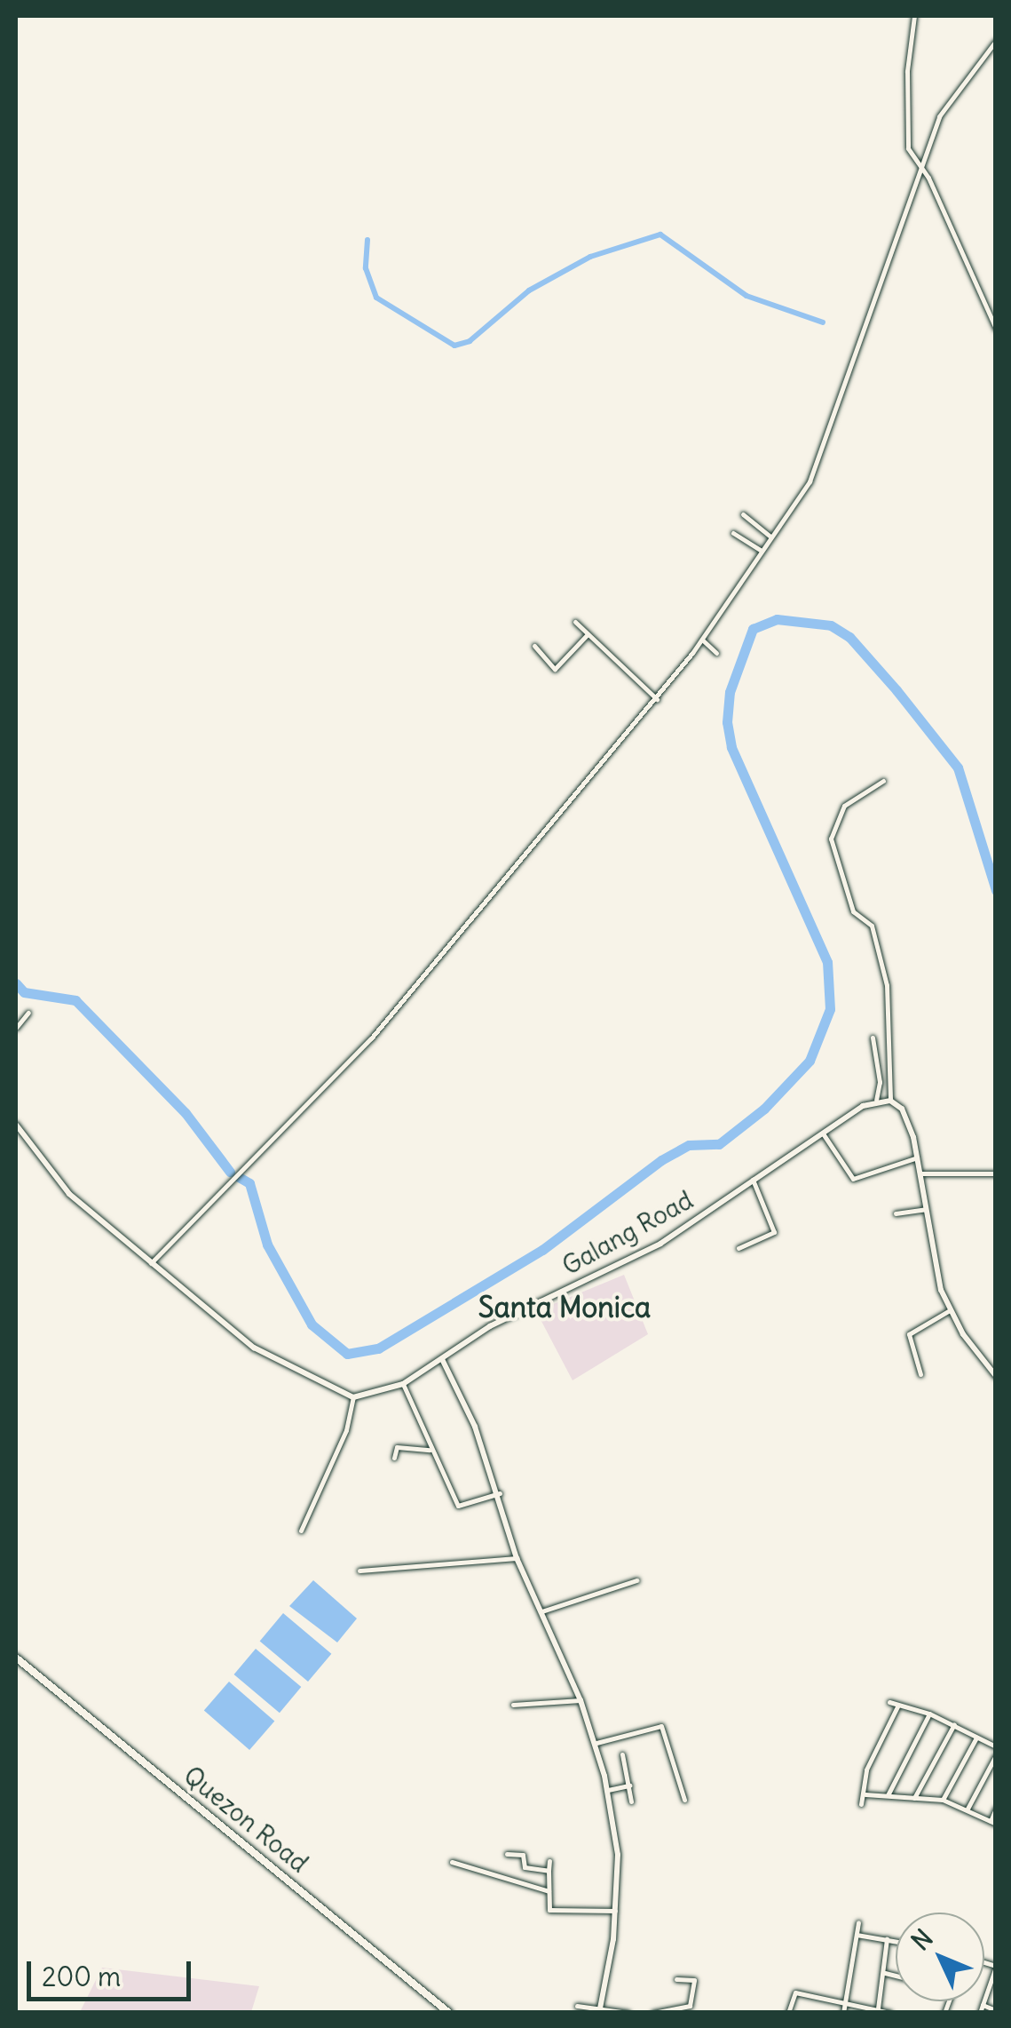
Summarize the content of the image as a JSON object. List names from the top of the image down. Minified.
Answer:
{"streets":{"main road":["Quezon Road"],"street":["Galang Road"]},"districts":["Santa Monica"],"scale_bar":"200 m","north":"top left"}
